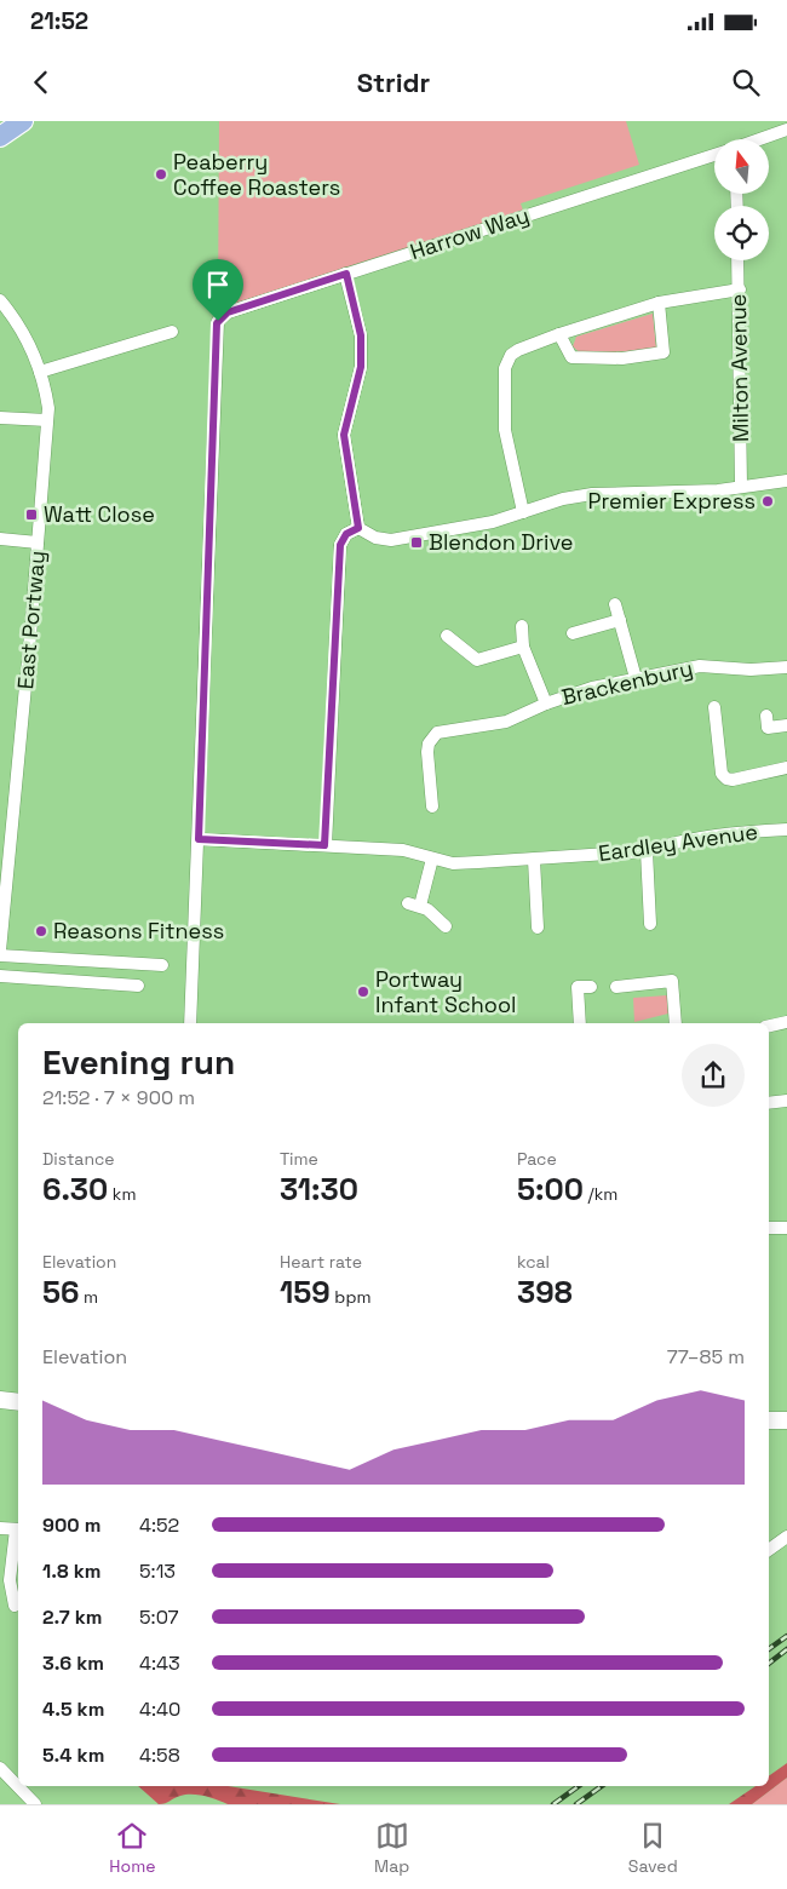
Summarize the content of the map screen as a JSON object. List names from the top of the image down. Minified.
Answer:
{"streets":{"street":["Harrow Way","Milton Avenue","East Portway","Brackenbury","Eardley Avenue"]},"crossings":[["Harrow Way","Eardley Avenue"]],"places":{"other":["Peaberry Coffee Roasters","Premier Express","Reasons Fitness","Portway Infant School"],"transit":["Watt Close","Blendon Drive"]},"north":"top","page":{"status":"21:52","header":"Stridr","heading":["Evening run","21:52 · 7 × 900 m"],"stats":[["Distance","6.30 km"],["Time","31:30"],["Pace","5:00 /km"],["Elevation","56 m"],["Heart rate","159 bpm"],["kcal","398"]],"chart":["Elevation","77–85 m"],"list":[{"name":"900 m","note":"4:52"},{"name":"1.8 km","note":"5:13"},{"name":"2.7 km","note":"5:07"},{"name":"3.6 km","note":"4:43"},{"name":"4.5 km","note":"4:40"},{"name":"5.4 km","note":"4:58"}],"tabs":["Home","Map","Saved"]}}
